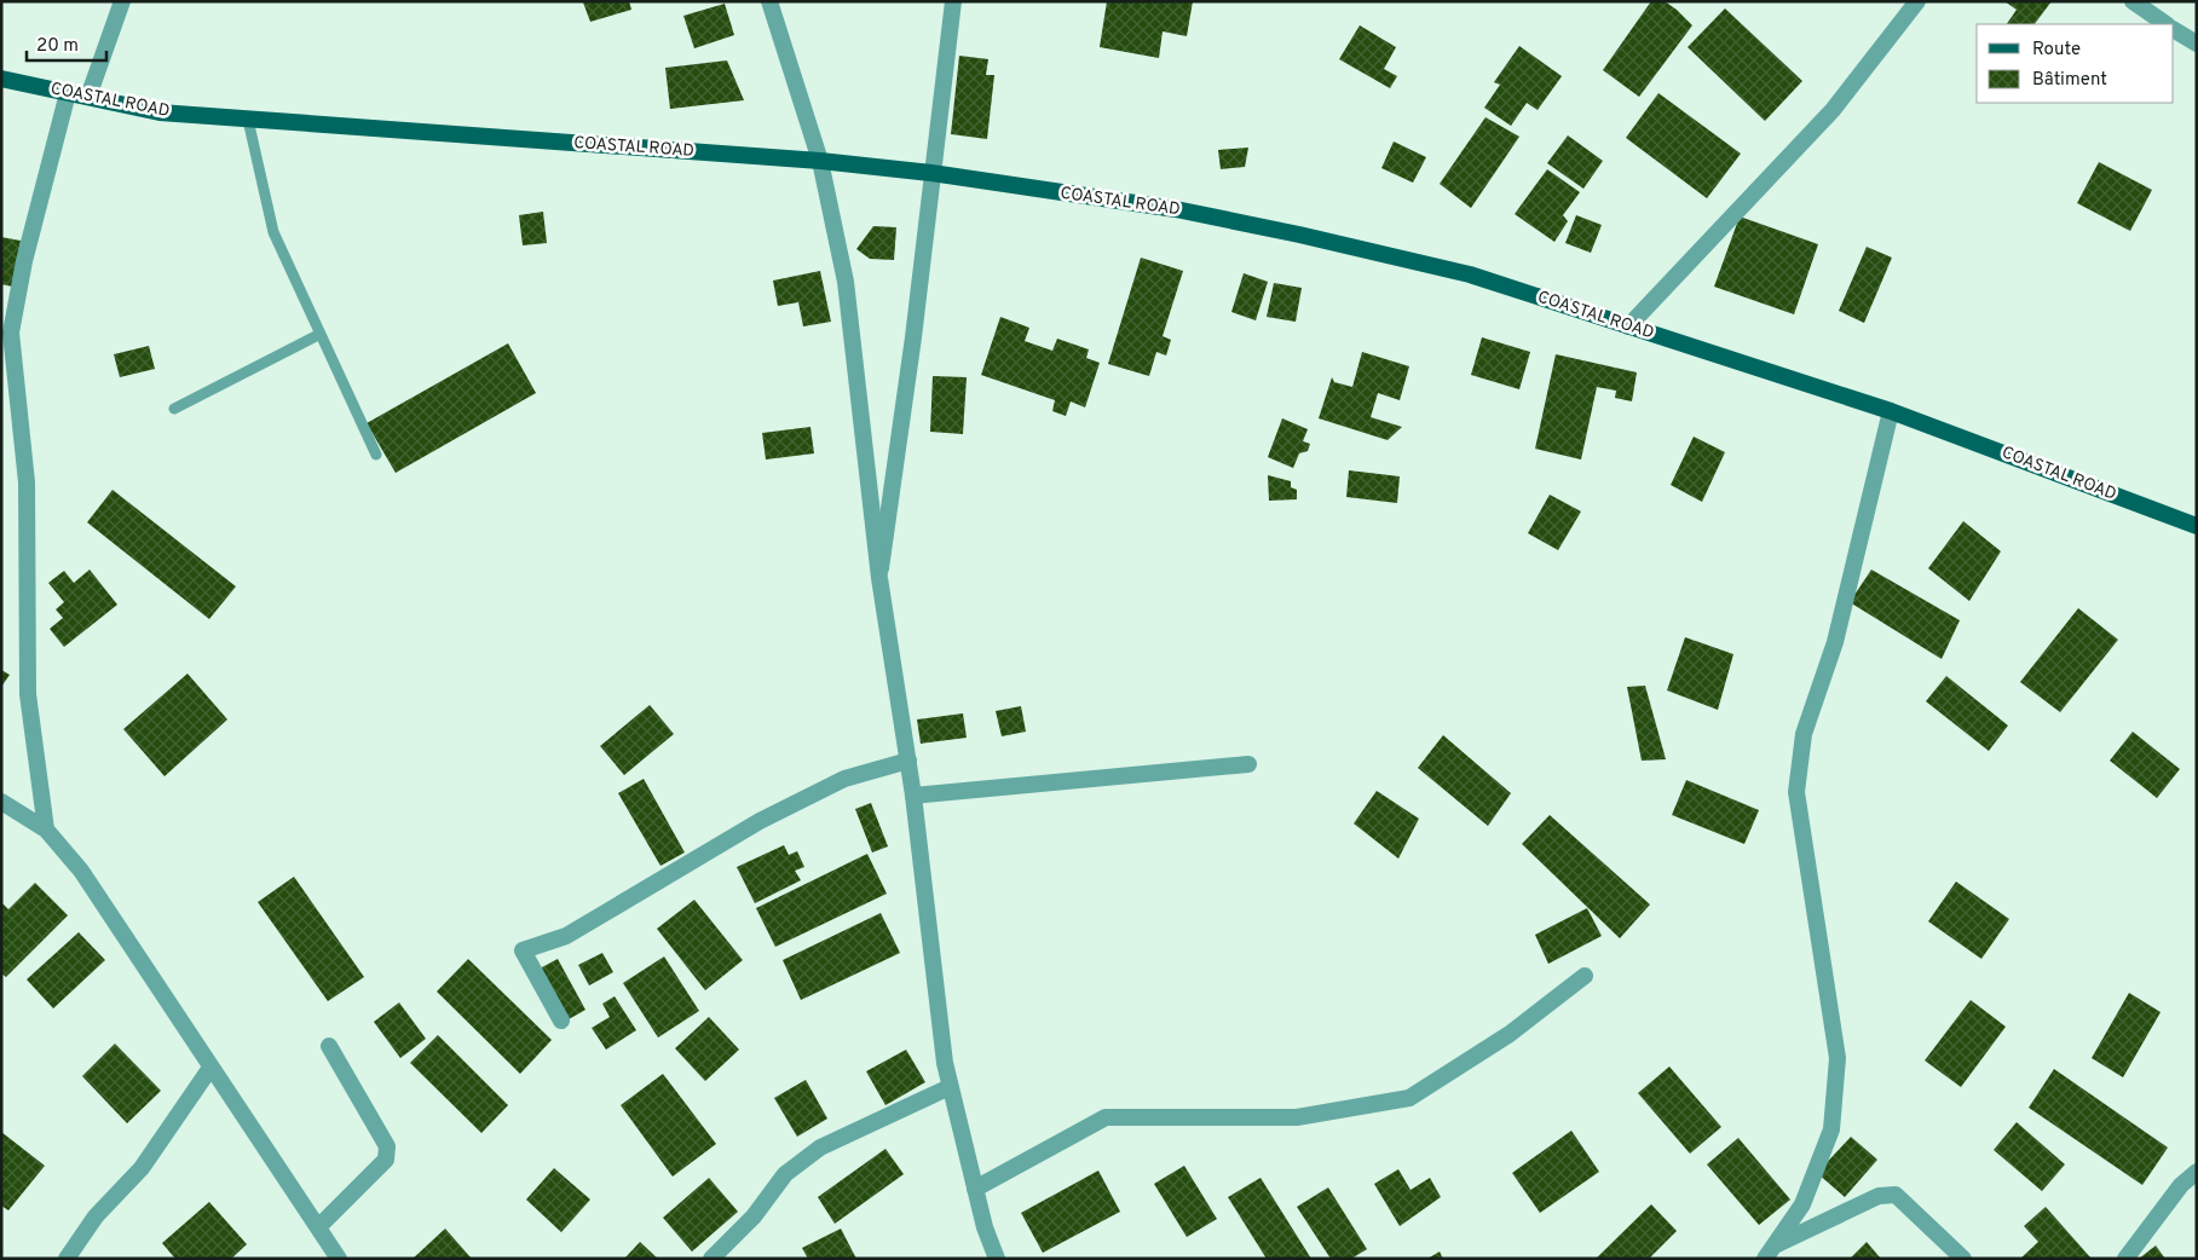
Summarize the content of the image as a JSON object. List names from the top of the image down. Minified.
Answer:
{"streets":{"main road":["COASTAL ROAD"]},"legend":["Route","Bâtiment"],"scale_bar":"20 m"}
